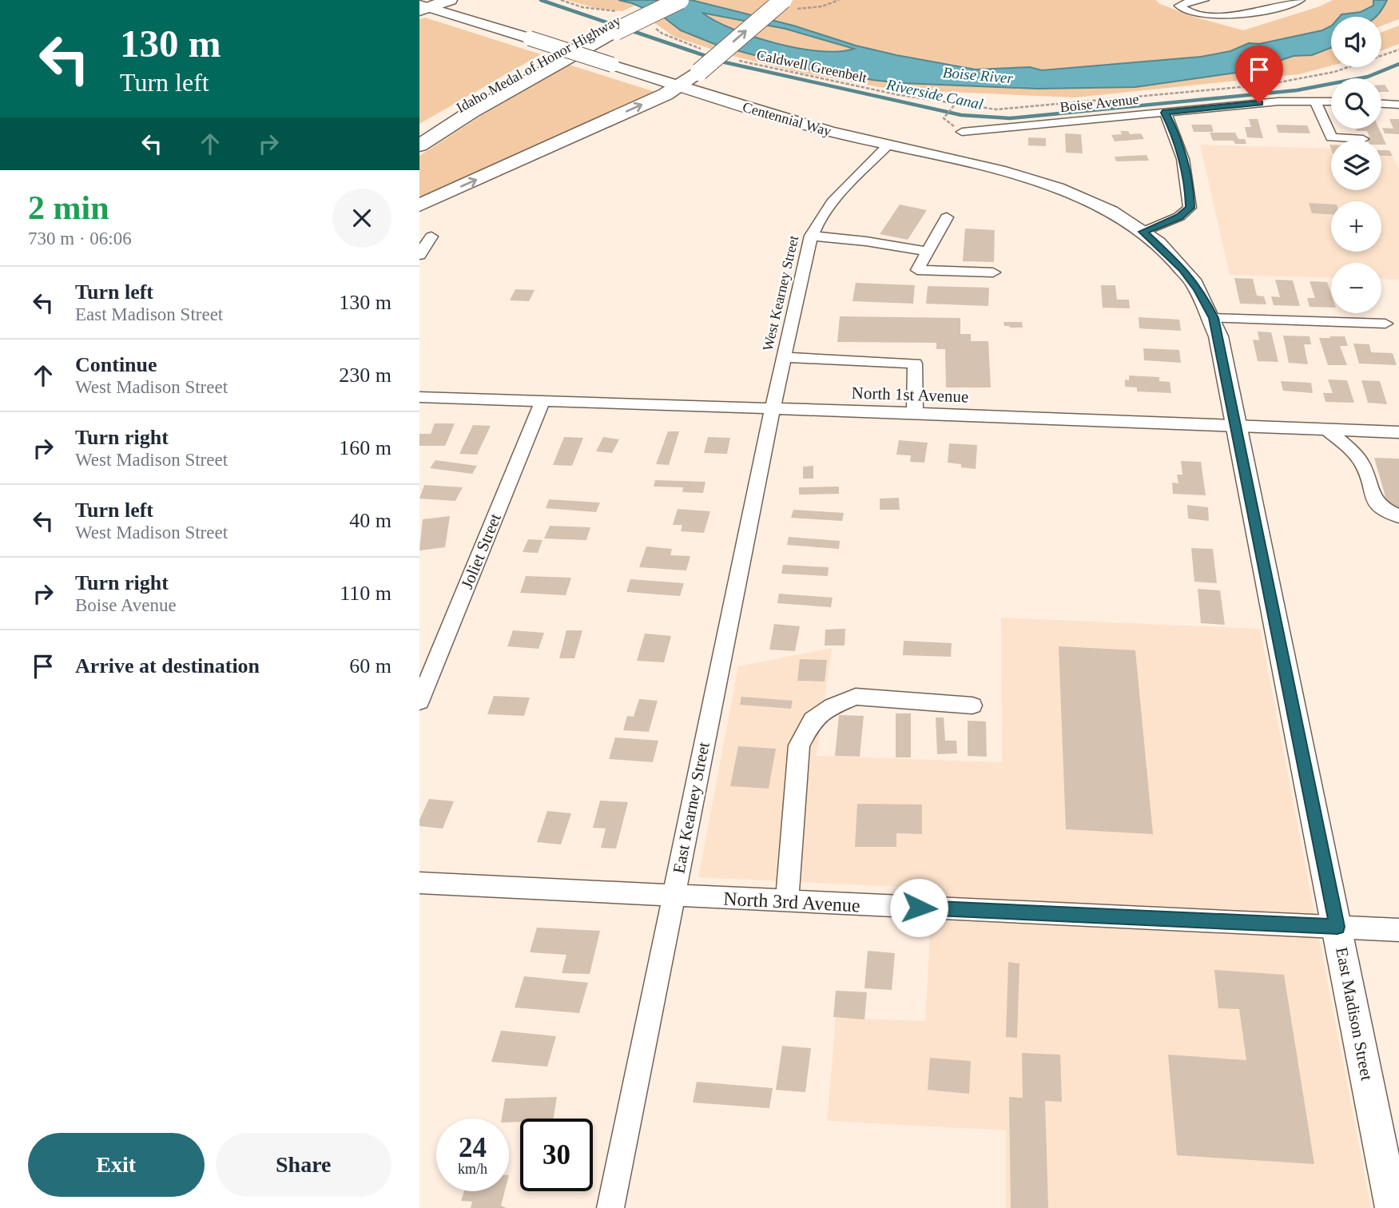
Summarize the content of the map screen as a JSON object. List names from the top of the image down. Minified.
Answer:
{"streets":{"highway":["Idaho Medal of Honor Highway"],"main road":["Centennial Way","East Madison Street"],"street":["Boise Avenue","West Kearney Street","North 1st Avenue","Joliet Street","East Kearney Street","North 3rd Avenue"],"path":["Caldwell Greenbelt"]},"crossings":[["Centennial Way","West Kearney Street"],["Centennial Way","East Madison Street"],["West Kearney Street","North 1st Avenue"],["West Kearney Street","East Kearney Street"],["North 1st Avenue","Joliet Street"],["North 1st Avenue","East Kearney Street"],["North 1st Avenue","East Madison Street"],["East Kearney Street","North 3rd Avenue"],["North 3rd Avenue","East Madison Street"]],"water":["Boise River","Riverside Canal"],"page":{"turn":["130 m","Turn left"],"map_buttons":["+","−"],"heading":["2 min","730 m · 06:06"],"list":[{"name":"Turn left","note":"East Madison Street","value":"130 m"},{"name":"Continue","note":"West Madison Street","value":"230 m"},{"name":"Turn right","note":"West Madison Street","value":"160 m"},{"name":"Turn left","note":"West Madison Street","value":"40 m"},{"name":"Turn right","note":"Boise Avenue","value":"110 m"},{"name":"Arrive at destination","value":"60 m"}],"speed":"24 km/h","limit":"30","buttons":["Exit","Share"]}}
